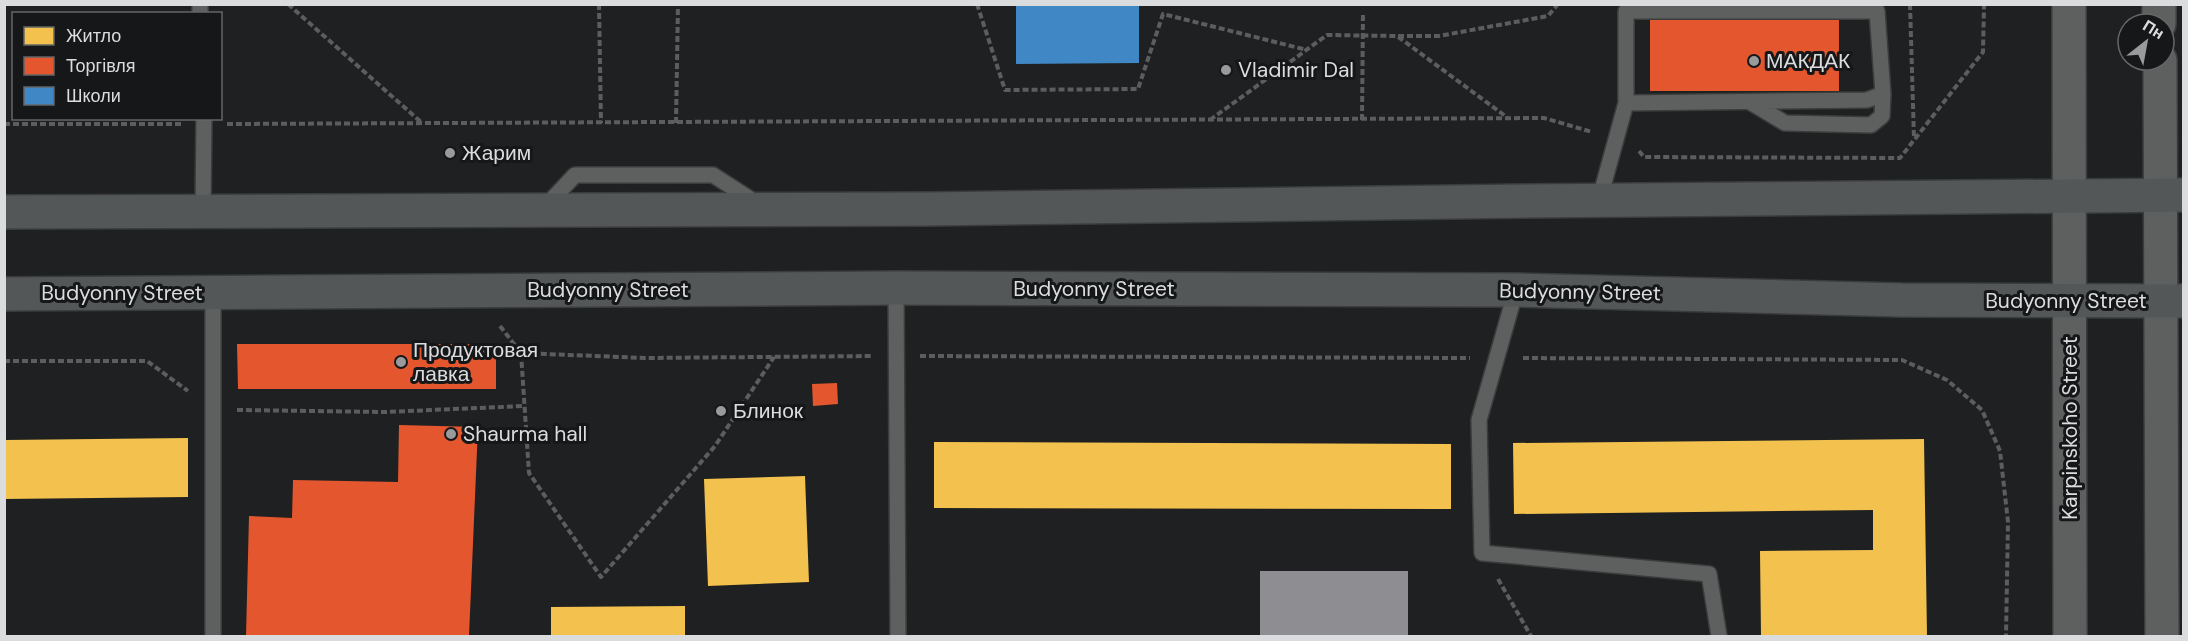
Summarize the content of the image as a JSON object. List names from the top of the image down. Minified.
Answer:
{"streets":{"main road":["Budyonny Street"],"street":["Karpinskoho Street"]},"crossings":[["Budyonny Street","Karpinskoho Street"]],"places":["МАКДАК","Vladimir Dal","Жарим","Продуктовая лавка","Блинок","Shaurma hall"],"legend":["Житло","Торгівля","Школи"],"north":"top right"}
